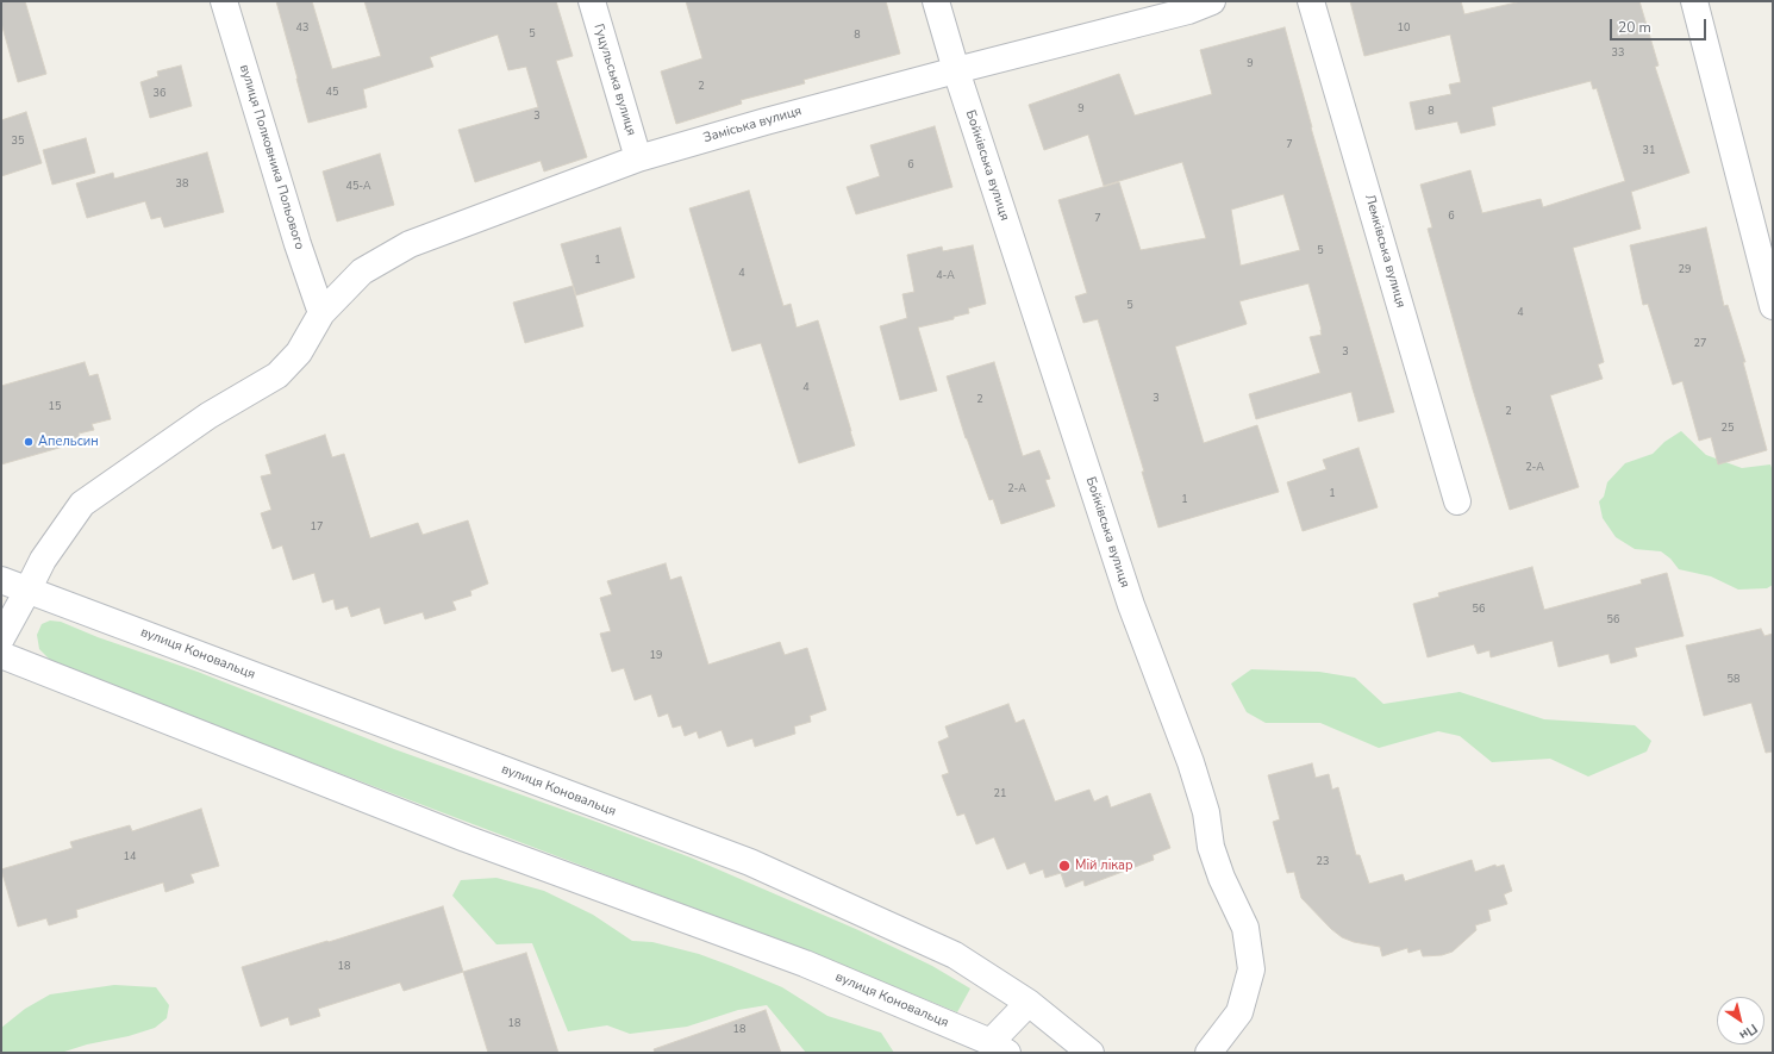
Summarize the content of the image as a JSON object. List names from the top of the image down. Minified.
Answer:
{"streets":{"street":["Гуцульська вулиця","Заміська вулиця","вулиця Полковника Польового","Бойківська вулиця","Лемківська вулиця","вулиця Коновальця"]},"crossings":[["Гуцульська вулиця","Заміська вулиця"],["Заміська вулиця","вулиця Полковника Польового"],["Заміська вулиця","Бойківська вулиця"],["Заміська вулиця","вулиця Коновальця"]],"places":["Апельсин","Мій лікар"],"house_numbers":["43","10","5","8","33","9","2","45","36","9","8","3","35","7","31","6","38","45-А","6","7","5","1","29","4","4-А","5","4","27","3","4","3","2","15","2","25","2-А","2-А","1","1","17","56","56","19","58","21","14","23","18","18","18"],"scale_bar":"20 m","north":"bottom right"}
